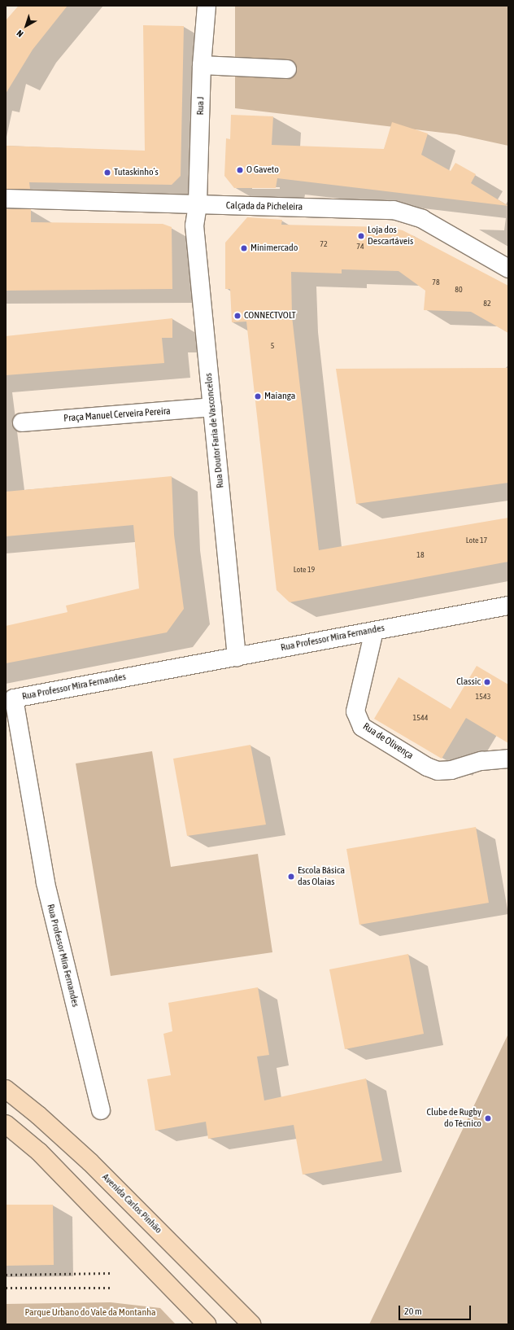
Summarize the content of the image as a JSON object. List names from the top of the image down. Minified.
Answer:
{"streets":{"main road":["Avenida Carlos Pinhão"],"street":["Rua J","Calçada da Picheleira","Praça Manuel Cerveira Pereira","Rua Doutor Faria de Vasconcelos","Rua Professor Mira Fernandes","Rua de Olivença"]},"crossings":[["Rua J","Calçada da Picheleira"],["Rua J","Rua Doutor Faria de Vasconcelos"],["Calçada da Picheleira","Rua Doutor Faria de Vasconcelos"],["Praça Manuel Cerveira Pereira","Rua Doutor Faria de Vasconcelos"],["Rua Doutor Faria de Vasconcelos","Rua Professor Mira Fernandes"],["Rua Professor Mira Fernandes","Rua de Olivença"]],"parks":["Parque Urbano do Vale da Montanha"],"places":["O Gaveto","Tutaskinho´s","Loja dos Descartáveis","Minimercado","CONNECTVOLT","Maianga","Classic","Escola Básica das Olaias","Clube de Rugby do Técnico"],"house_numbers":["72","74","78","80","82","5","Lote 17","18","Lote 19","1543","1544"],"scale_bar":"20 m","north":"bottom left"}
